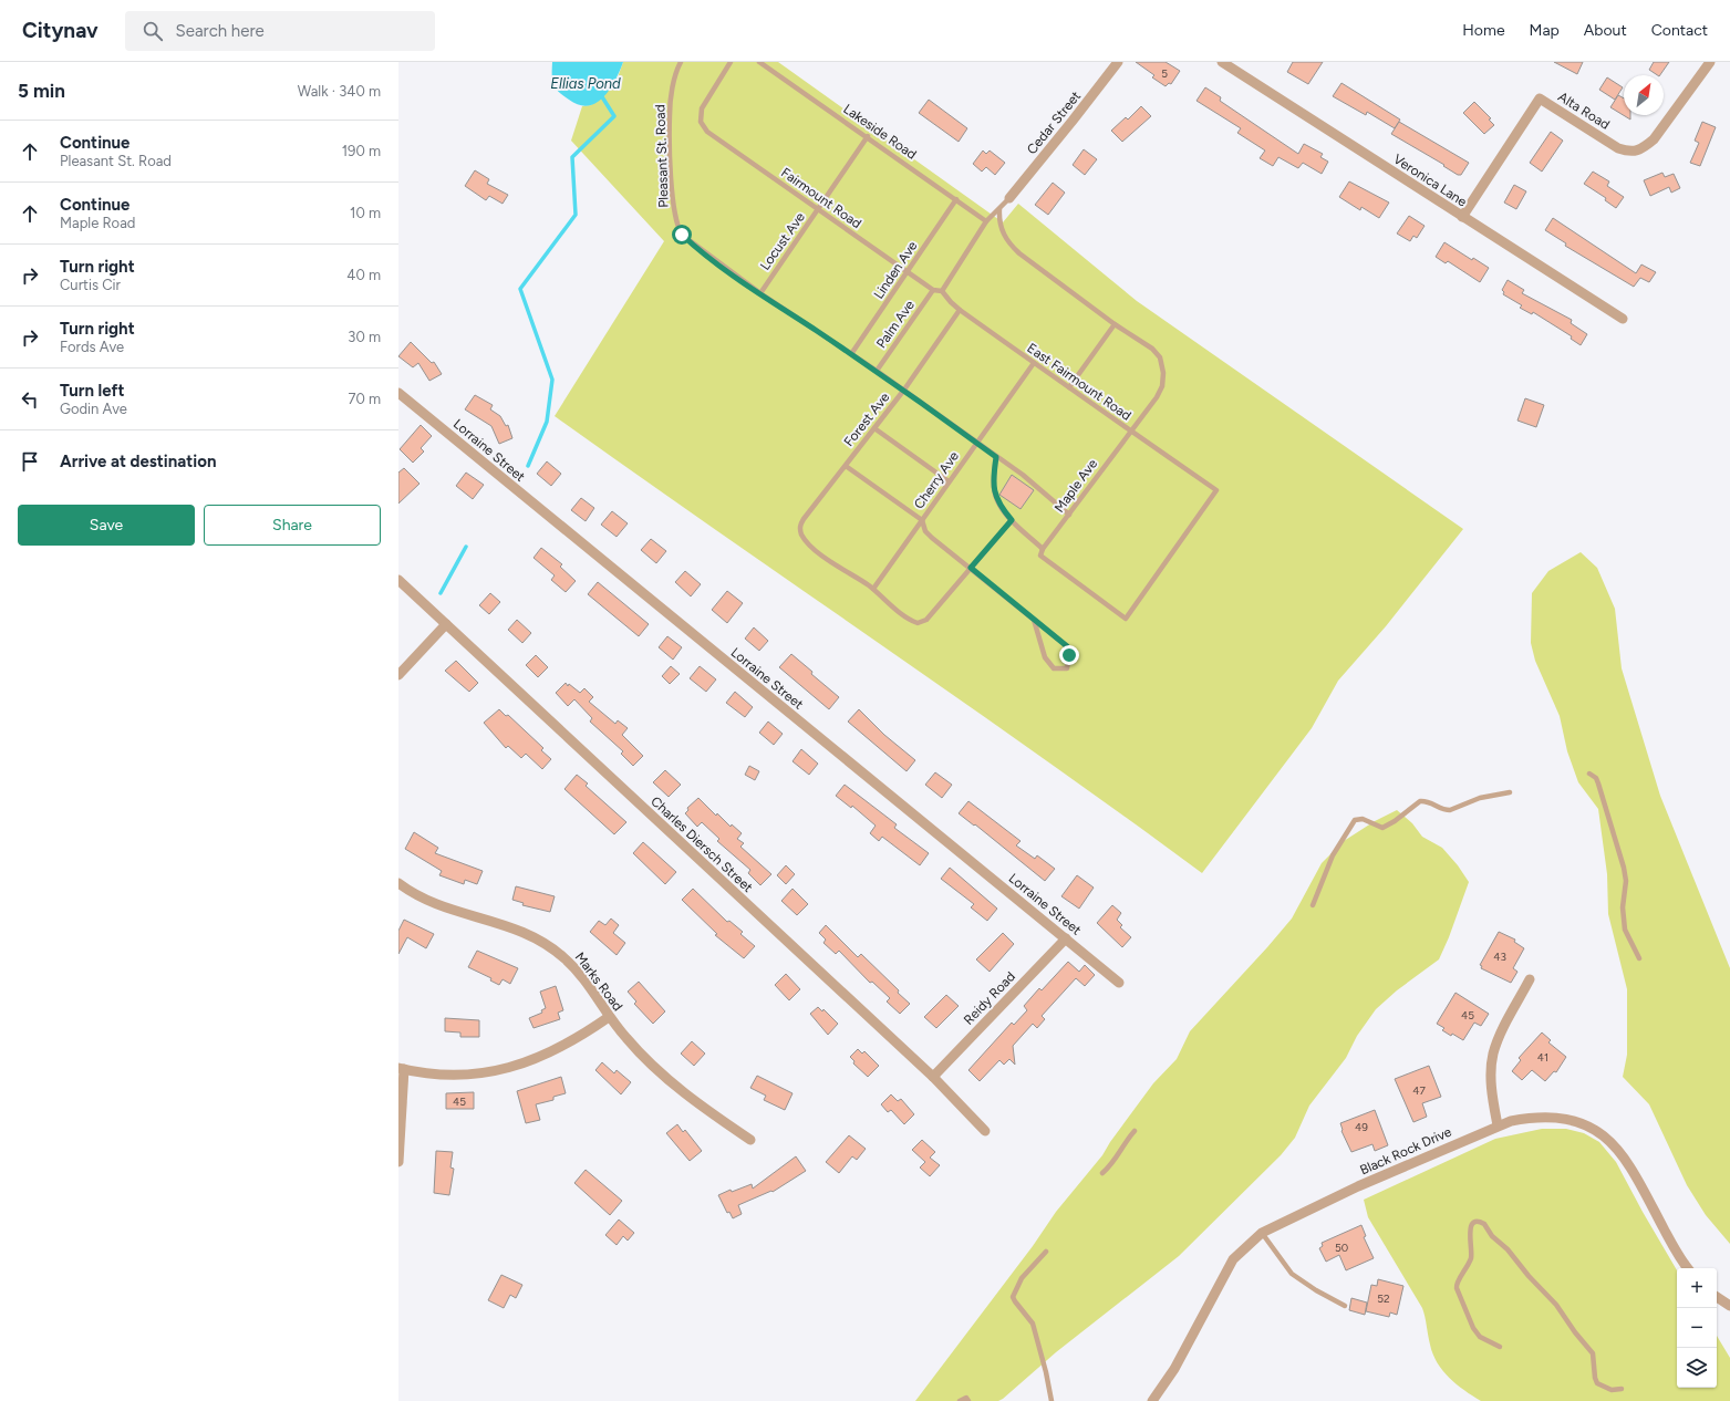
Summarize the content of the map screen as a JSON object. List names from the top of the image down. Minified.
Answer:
{"streets":{"street":["Alta Road","Cedar Street","Veronica Lane","Lorraine Street","Charles Diersch Street","Marks Road","Reidy Road","Black Rock Drive"],"lane":["Lakeside Road","Pleasant St. Road","Fairmount Road","Locust Ave","Linden Ave","Palm Ave","East Fairmount Road","Forest Ave","Cherry Ave","Maple Ave"]},"crossings":[["Alta Road","Veronica Lane"],["Lakeside Road","Locust Ave"],["Lakeside Road","Linden Ave"],["Pleasant St. Road","Locust Ave"],["Pleasant St. Road","Linden Ave"],["Pleasant St. Road","Palm Ave"],["Pleasant St. Road","Forest Ave"],["Pleasant St. Road","Cherry Ave"],["Pleasant St. Road","Maple Ave"],["Fairmount Road","Locust Ave"],["Fairmount Road","Linden Ave"],["Fairmount Road","Palm Ave"],["East Fairmount Road","Forest Ave"],["East Fairmount Road","Cherry Ave"],["East Fairmount Road","Maple Ave"],["Forest Ave","Cherry Ave"],["Lorraine Street","Reidy Road"],["Charles Diersch Street","Reidy Road"]],"water":["Ellias Pond"],"house_numbers":["5","43","45","41","47","45","49","50","52"],"north":"top right","page":{"header":"Citynav","search":"Search here","nav":["Home","Map","About","Contact"],"heading":["5 min","Walk · 340 m"],"list":[["Continue","Pleasant St. Road","190 m"],["Continue","Maple Road","10 m"],["Turn right","Curtis Cir","40 m"],["Turn right","Fords Ave","30 m"],["Turn left","Godin Ave","70 m"],"Arrive at destination"],"buttons":["Save","Share"],"map_buttons":["+","−"]}}
